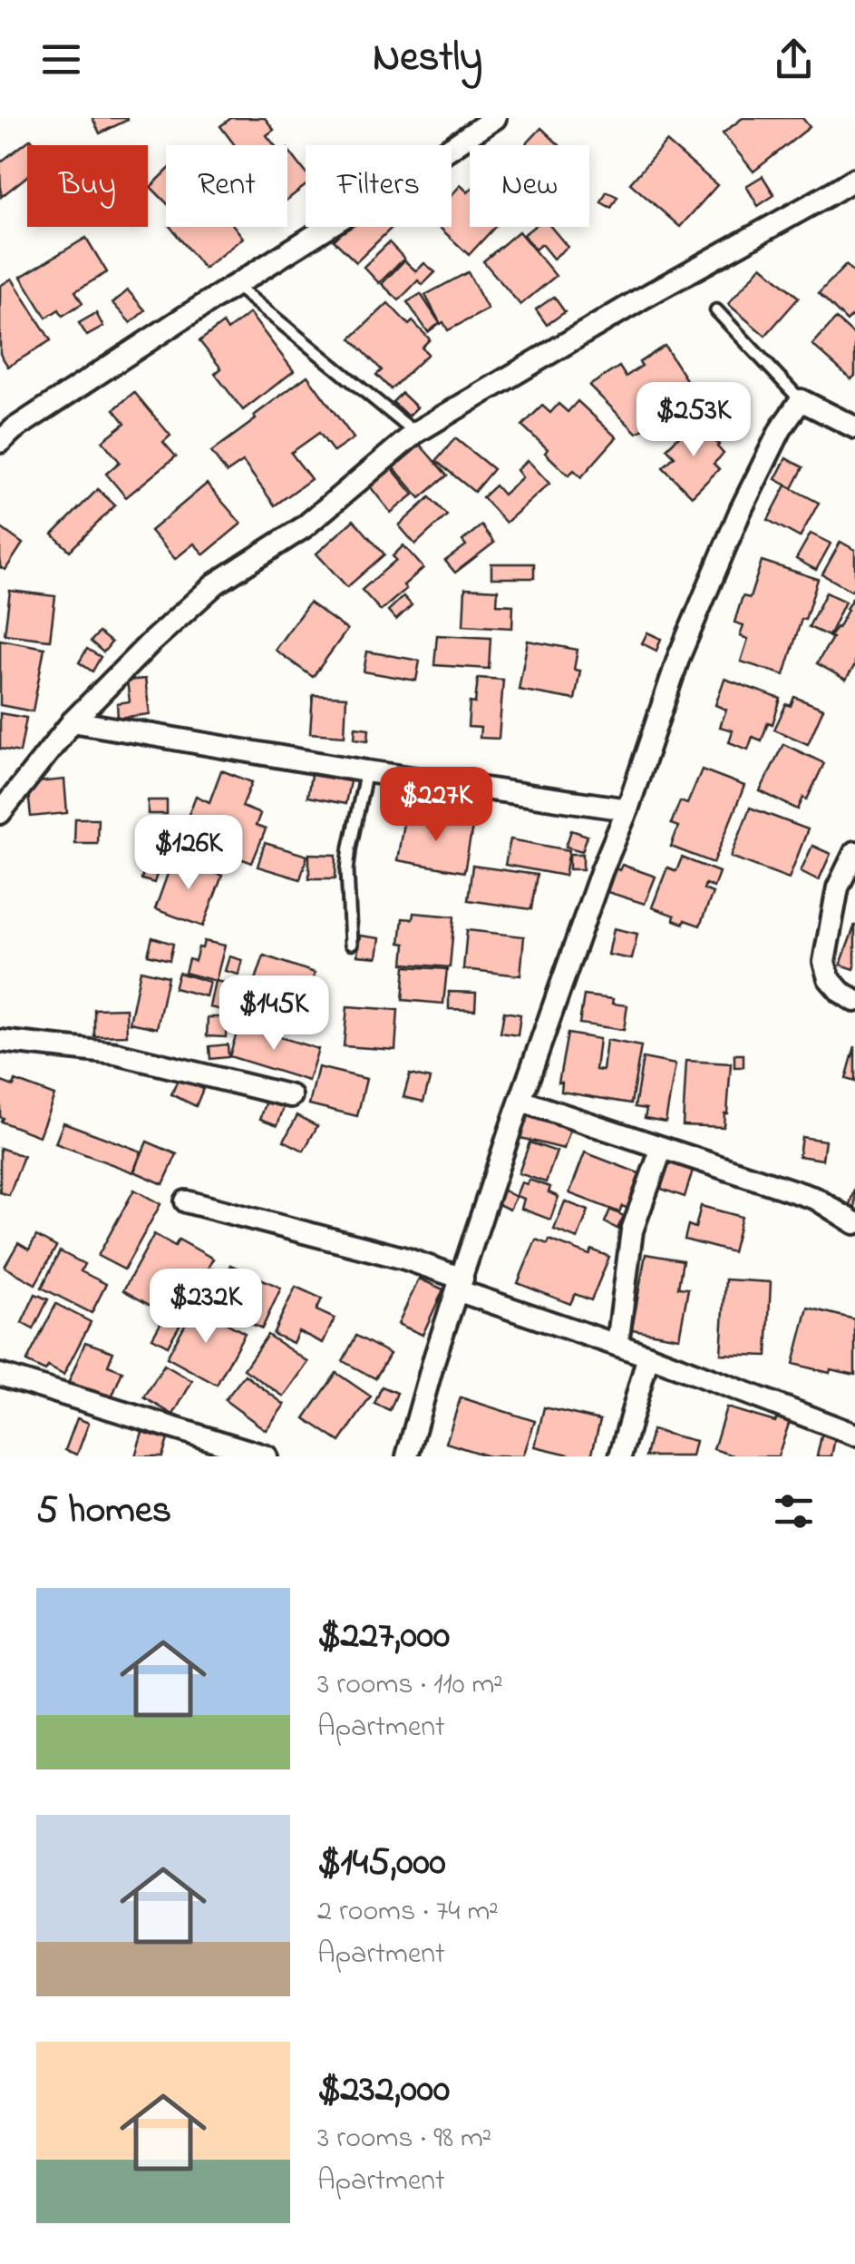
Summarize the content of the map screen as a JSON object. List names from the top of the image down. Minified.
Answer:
{"page":{"header":"Nestly","chip":["Buy","Rent","Filters","New"],"price":["$253K","$227K","$126K","$145K","$232K"],"heading":"5 homes","list":[{"name":"$227,000","note":"3 rooms · 110 m² · Apartment"},{"name":"$145,000","note":"2 rooms · 74 m² · Apartment"},{"name":"$232,000","note":"3 rooms · 98 m² · Apartment"}]}}
